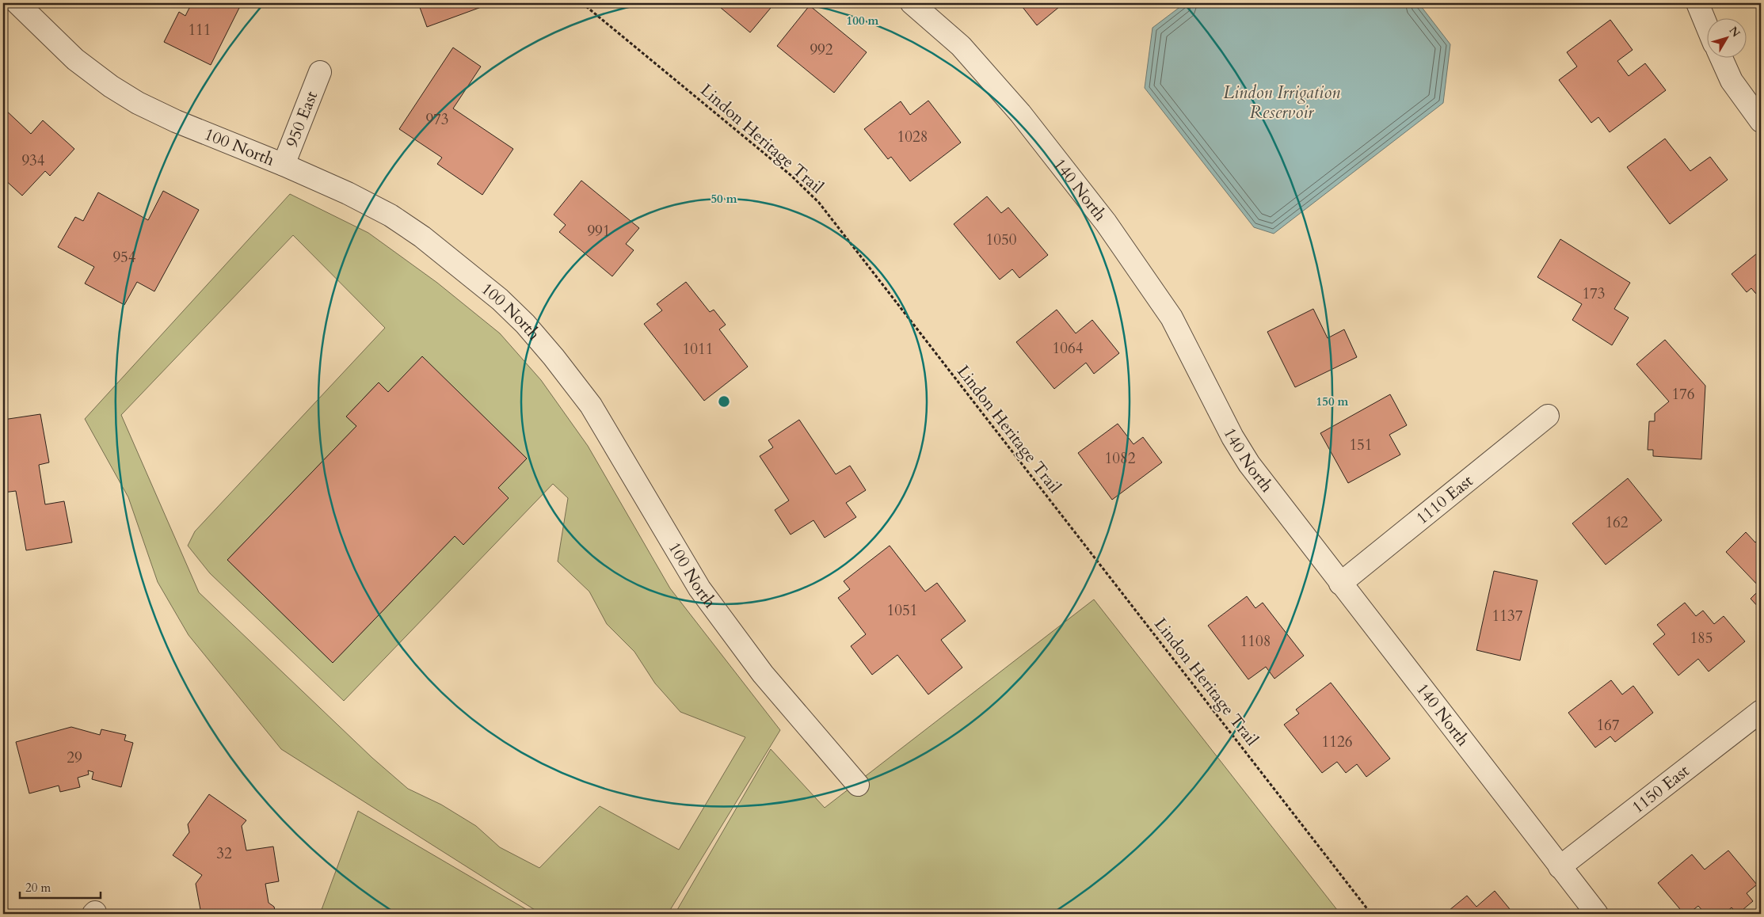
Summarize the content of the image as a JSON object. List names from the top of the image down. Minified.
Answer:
{"streets":{"street":["950 East","100 North","140 North","1110 East","1150 East"],"path":["Lindon Heritage Trail"]},"crossings":[["950 East","100 North"],["140 North","1110 East"],["140 North","1150 East"]],"water":["Lindon Irrigation Reservoir"],"house_numbers":["111","992","973","1028","934","991","1050","954","173","1064","1011","176","151","1082","162","1051","1137","185","1108","167","1126","29","32"],"scale_bar":"20 m","north":"top right","rings":["100 m","50 m","150 m"]}
